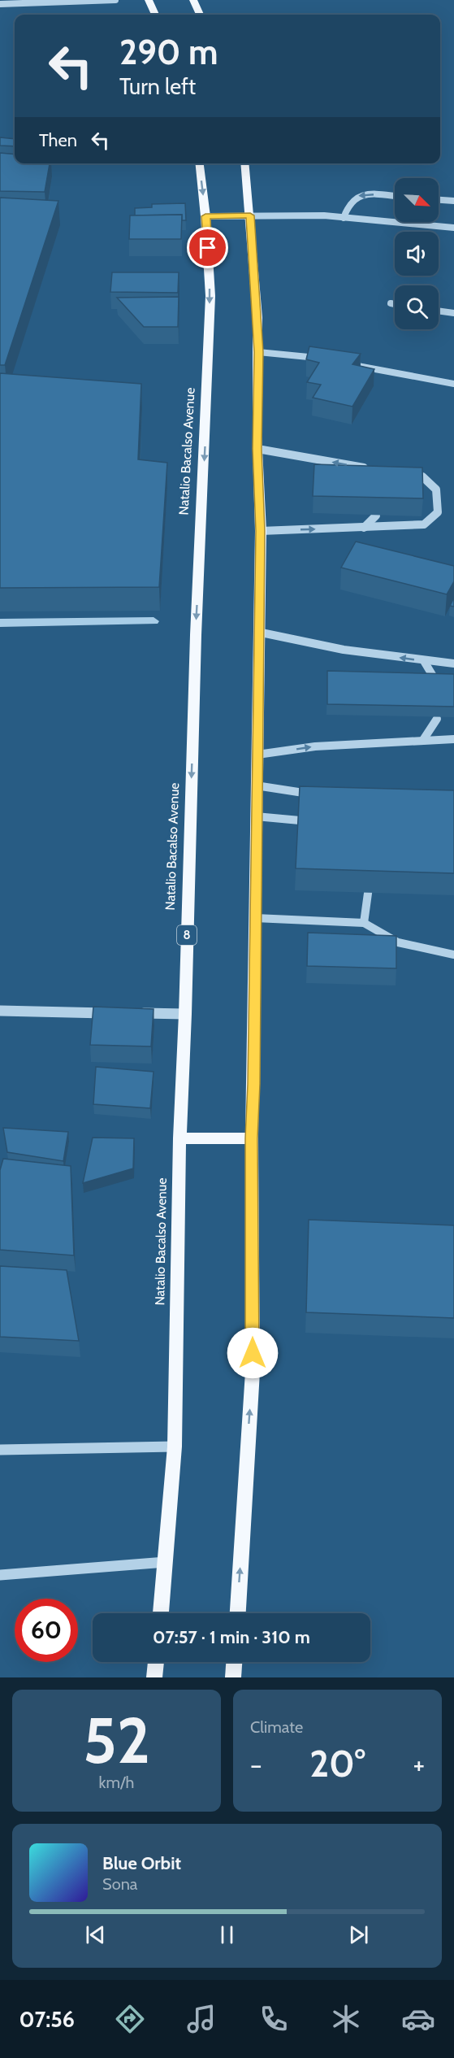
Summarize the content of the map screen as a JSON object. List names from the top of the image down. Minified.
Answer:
{"streets":{"main road":["Natalio Bacalso Avenue","8"]},"north":"bottom right","page":{"turn":["290 m","Turn left"],"then":"Then","limit":"60","trip":"07:57 · 1 min · 310 m","tile":[["52","km/h"],"Climate"],"heat":["−","20°","+"],"song":["Blue Orbit","Sona"],"tabs":"07:56"}}
